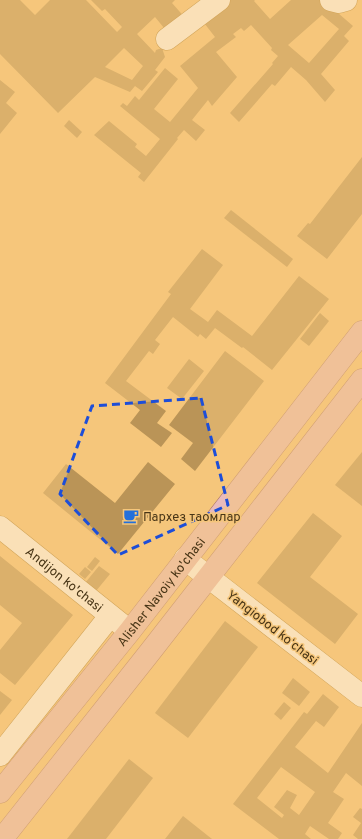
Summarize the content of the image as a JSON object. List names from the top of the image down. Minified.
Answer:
{"streets":{"main road":["Alisher Navoiy ko'chasi"],"street":["Andijon ko'chasi","Yangiobod koʻchasi"]},"crossings":[["Andijon ko'chasi","Alisher Navoiy ko'chasi"],["Alisher Navoiy ko'chasi","Yangiobod koʻchasi"]],"places":{"cafe":["Пархез таомлар"]}}
